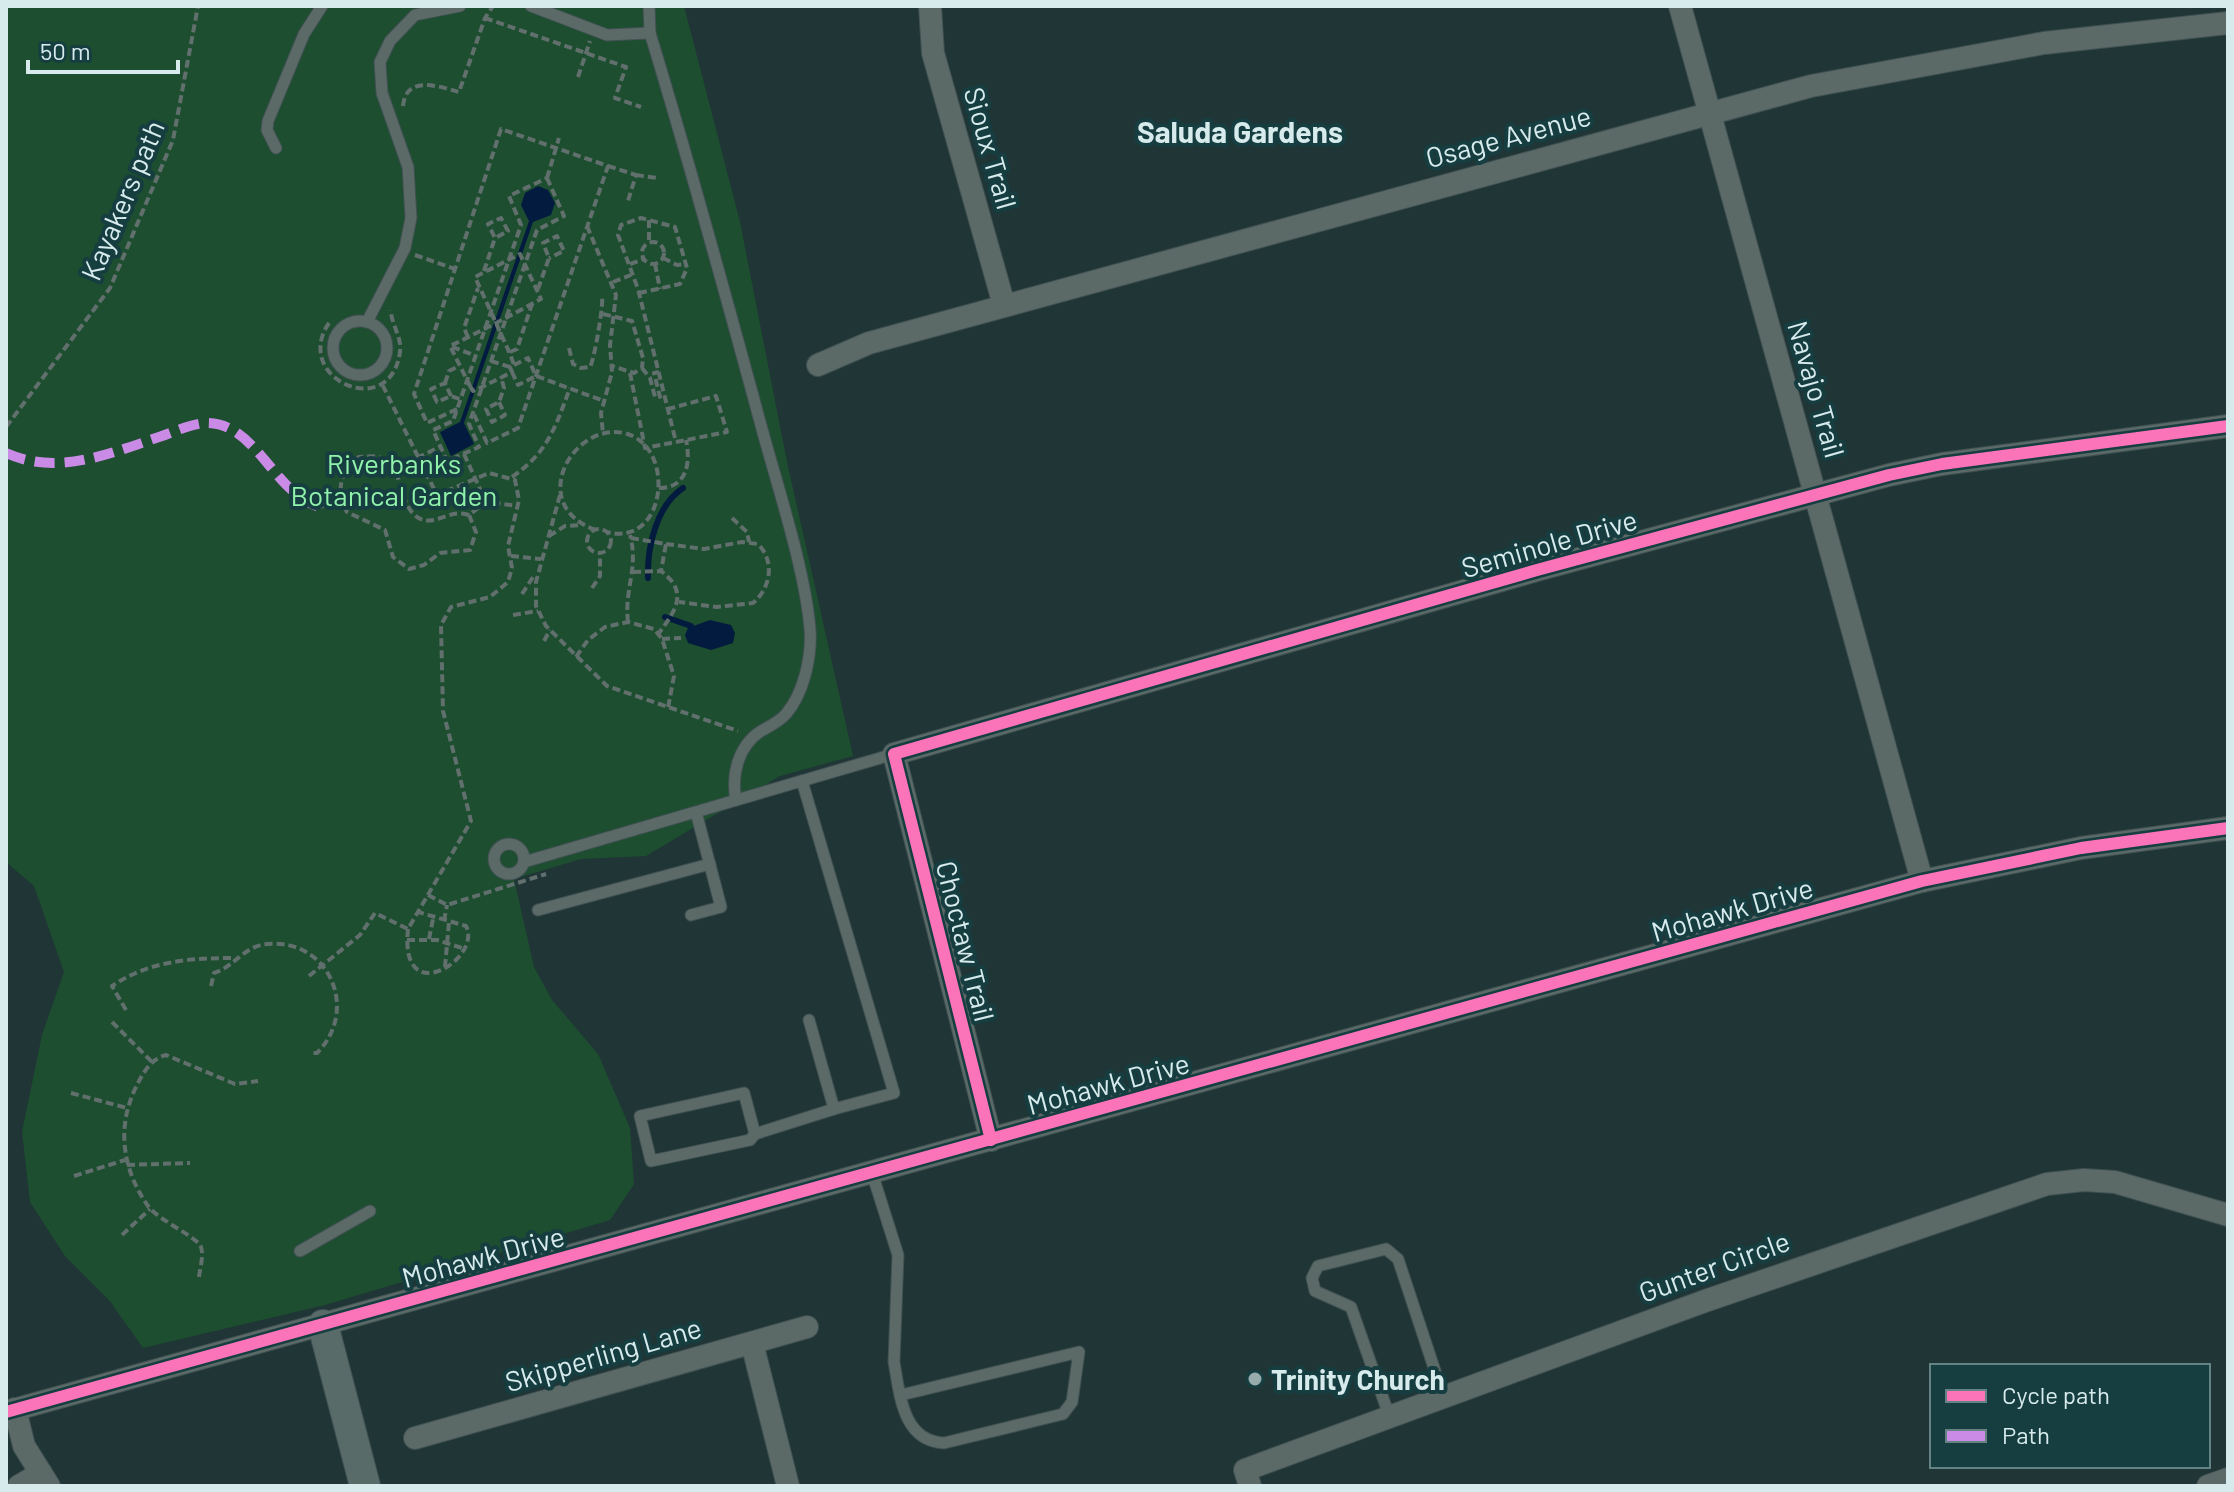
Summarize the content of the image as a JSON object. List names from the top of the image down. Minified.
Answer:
{"streets":{"street":["Osage Avenue","Sioux Trail","Navajo Trail","Seminole Drive","Mohawk Drive","Choctaw Trail","Gunter Circle","Skipperling Lane"],"path":["Kayakers path"]},"crossings":[["Osage Avenue","Sioux Trail"],["Osage Avenue","Navajo Trail"],["Navajo Trail","Seminole Drive"],["Navajo Trail","Mohawk Drive"],["Seminole Drive","Choctaw Trail"],["Mohawk Drive","Choctaw Trail"]],"districts":["Saluda Gardens"],"parks":["Riverbanks Botanical Garden"],"places":["Trinity Church"],"legend":["Cycle path","Path"],"scale_bar":"50 m"}
